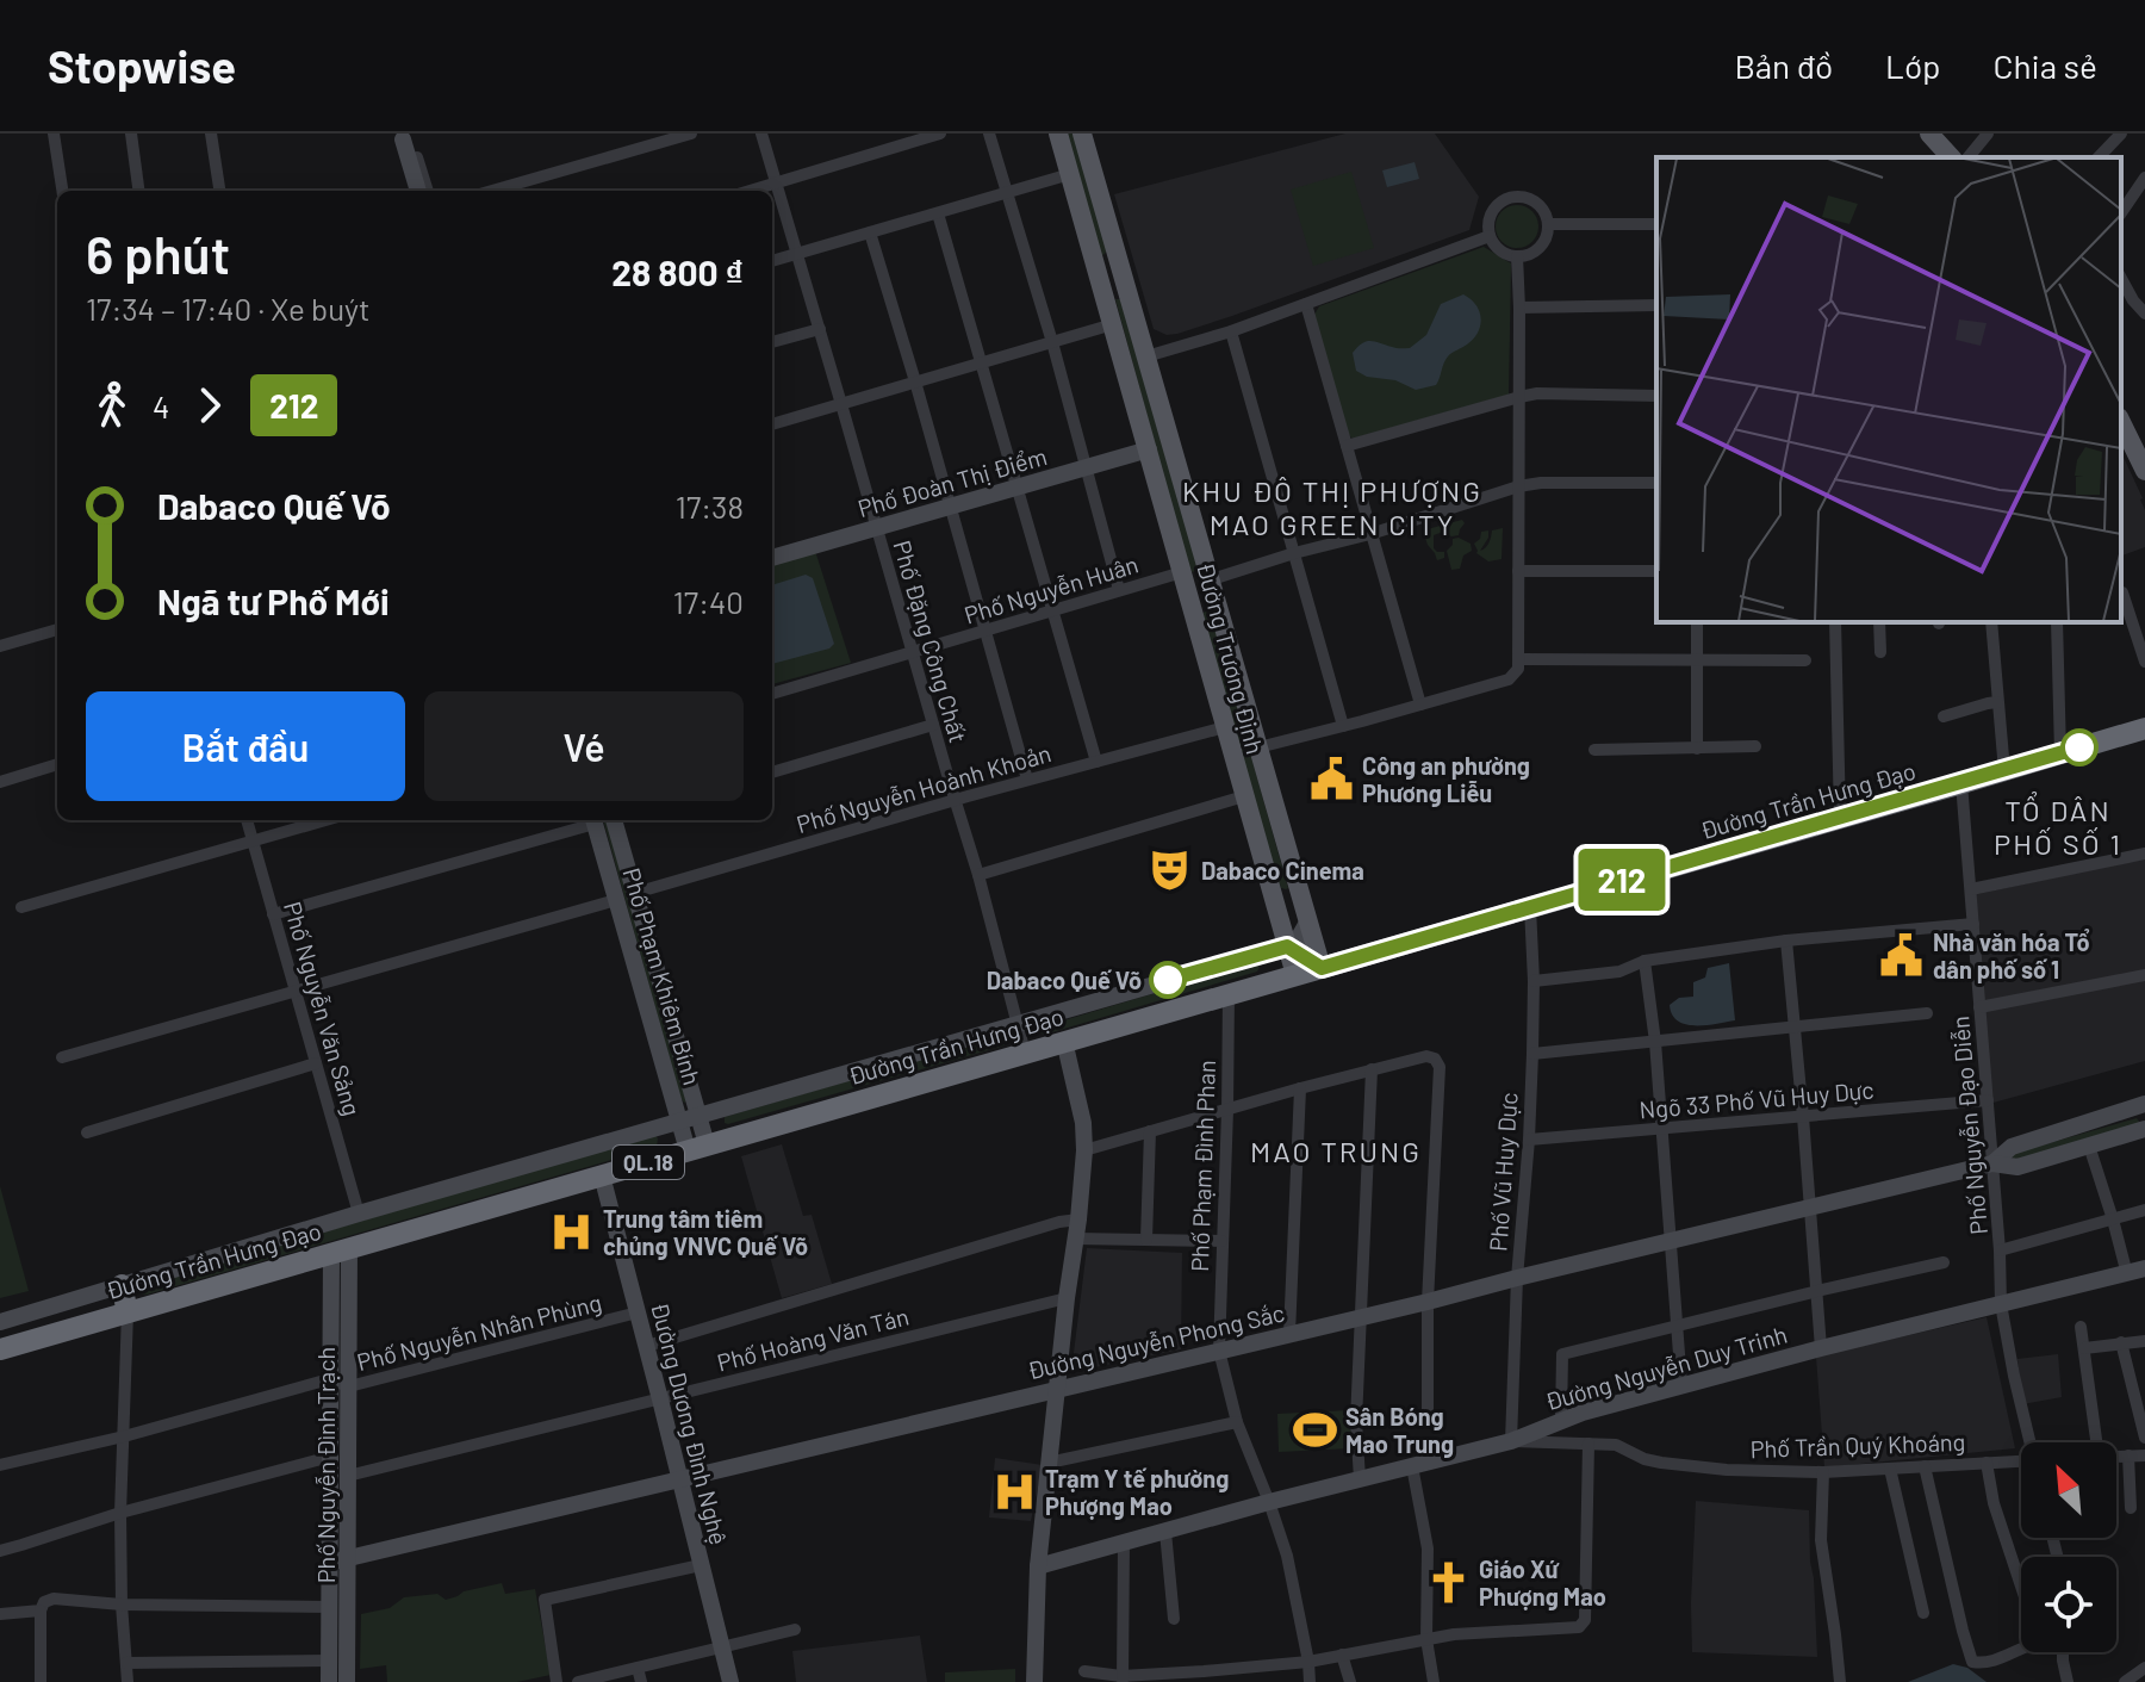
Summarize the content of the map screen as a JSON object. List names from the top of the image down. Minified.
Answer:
{"streets":{"highway":["Đường Trần Hưng Đạo","QL.18"],"main road":["Phố Đoàn Thị Điểm","Đường Trương Định","Phố Phạm Khiêm Bính","Đường Nguyễn Phong Sắc","Đường Nguyễn Duy Trinh","Đường Dương Đình Nghệ","Phố Nguyễn Đình Trạch"],"street":["Phố Nguyễn Huân","Phố Đặng Công Chất","Phố Nguyễn Hoành Khoản","Phố Nguyễn Văn Sảng","Ngõ 33 Phố Vũ Huy Dực","Phố Nguyễn Đạo Diễn","Phố Phạm Đình Phan","Phố Vũ Huy Dực","Phố Nguyễn Nhân Phùng","Phố Hoàng Văn Tán","Phố Trần Quý Khoáng"]},"crossings":[["Phố Đoàn Thị Điểm","Phố Đặng Công Chất"],["Phố Đoàn Thị Điểm","Đường Trương Định"],["Phố Nguyễn Huân","Phố Đặng Công Chất"],["Phố Nguyễn Huân","Đường Trương Định"],["Phố Đặng Công Chất","Phố Nguyễn Hoành Khoản"],["Phố Đặng Công Chất","Đường Trần Hưng Đạo"],["Đường Trương Định","Phố Nguyễn Hoành Khoản"],["Đường Trương Định","Đường Trần Hưng Đạo"],["Phố Nguyễn Hoành Khoản","Phố Phạm Khiêm Bính"],["Đường Trần Hưng Đạo","Phố Phạm Khiêm Bính"],["Đường Trần Hưng Đạo","Phố Nguyễn Văn Sảng"],["Đường Trần Hưng Đạo","Phố Nguyễn Đạo Diễn"],["Đường Trần Hưng Đạo","Phố Phạm Đình Phan"],["Đường Trần Hưng Đạo","Phố Vũ Huy Dực"],["Đường Trần Hưng Đạo","Đường Dương Đình Nghệ"],["Đường Trần Hưng Đạo","Phố Nguyễn Đình Trạch"],["Ngõ 33 Phố Vũ Huy Dực","Phố Nguyễn Đạo Diễn"],["Ngõ 33 Phố Vũ Huy Dực","Phố Vũ Huy Dực"],["Phố Nguyễn Đạo Diễn","Đường Nguyễn Phong Sắc"],["Phố Nguyễn Đạo Diễn","Đường Nguyễn Duy Trinh"],["Phố Phạm Đình Phan","Đường Nguyễn Phong Sắc"],["Phố Phạm Đình Phan","Đường Nguyễn Duy Trinh"],["Phố Vũ Huy Dực","Đường Nguyễn Phong Sắc"],["Phố Vũ Huy Dực","Đường Nguyễn Duy Trinh"],["Phố Vũ Huy Dực","Phố Trần Quý Khoáng"],["Phố Nguyễn Nhân Phùng","Đường Dương Đình Nghệ"],["Phố Nguyễn Nhân Phùng","Phố Nguyễn Đình Trạch"],["Phố Hoàng Văn Tán","Đường Dương Đình Nghệ"],["Phố Hoàng Văn Tán","Phố Nguyễn Đình Trạch"],["Đường Nguyễn Phong Sắc","Đường Dương Đình Nghệ"],["Đường Nguyễn Phong Sắc","Phố Nguyễn Đình Trạch"],["Đường Nguyễn Duy Trinh","Phố Trần Quý Khoáng"]],"districts":["KHU ĐÔ THỊ PHƯỢNG MAO GREEN CITY","TỔ DÂN PHỐ SỐ 1","MAO TRUNG"],"places":{"public building":["Công an phường Phương Liễu","Nhà văn hóa Tổ dân phố số 1"],"theatre":["Dabaco Cinema"],"other":["Dabaco Quế Võ"],"hospital":["Trung tâm tiêm chủng VNVC Quế Võ","Trạm Y tế phường Phượng Mao"],"sports":["Sân Bóng Mao Trung"],"church":["Giáo Xứ Phượng Mao"]},"lines":["bus line 212"],"north":"top left","page":{"header":"Stopwise","nav":["Bản đồ","Lớp","Chia sẻ"],"on_map":"212","heading":["6 phút","17:34 – 17:40 · Xe buýt","28 800 ₫"],"legs":["4","212"],"list":[{"name":"Dabaco Quế Võ","value":"17:38"},{"name":"Ngã tư Phố Mới","value":"17:40"}],"buttons":["Bắt đầu","Vé"]}}
